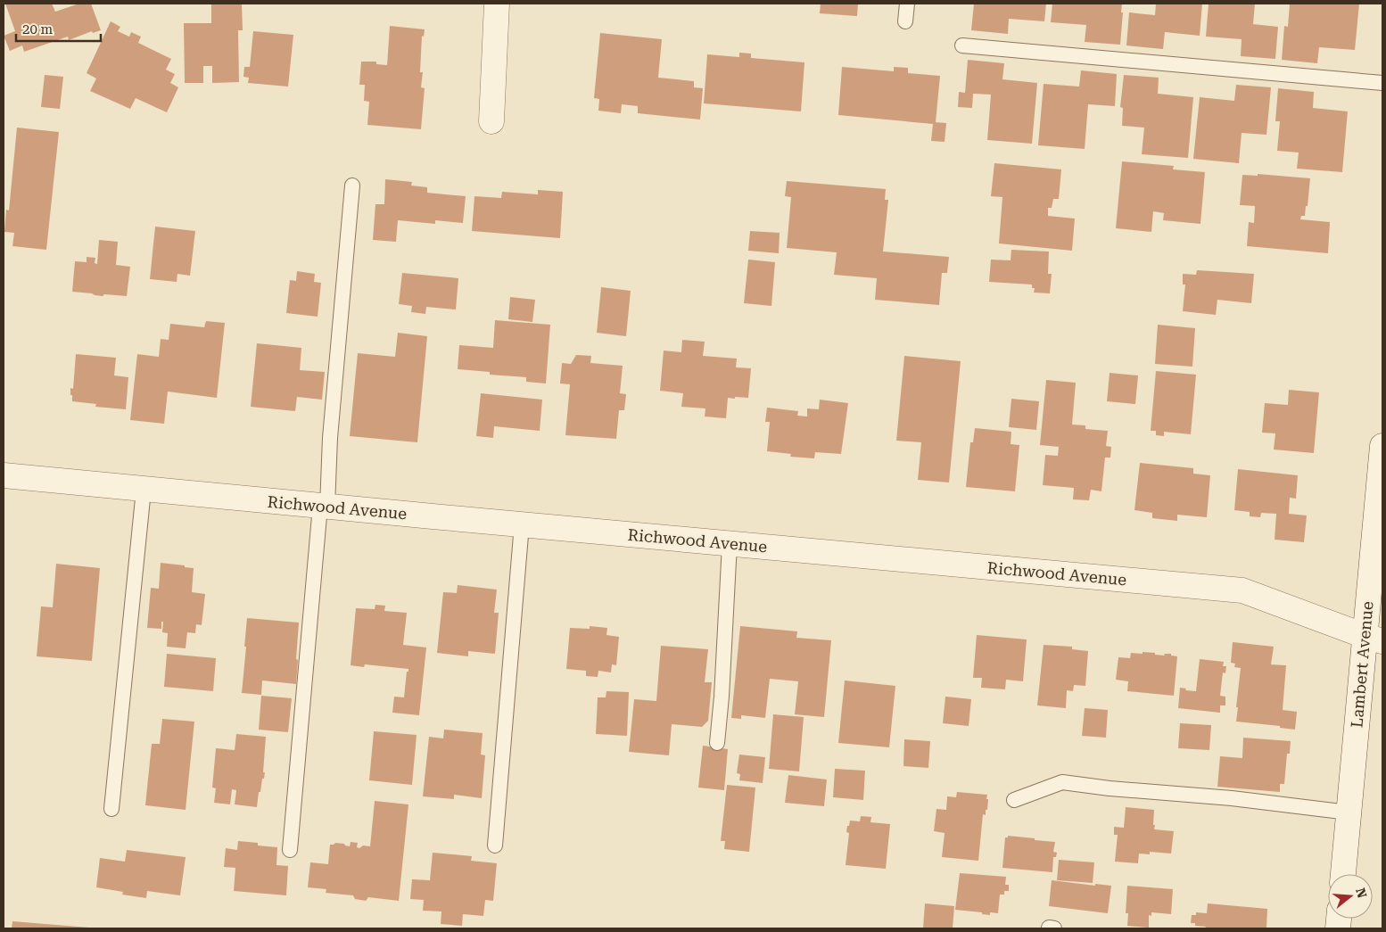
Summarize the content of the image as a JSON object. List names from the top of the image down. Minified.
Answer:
{"streets":{"street":["Richwood Avenue","Lambert Avenue"]},"crossings":[["Richwood Avenue","Lambert Avenue"]],"scale_bar":"20 m","north":"right"}
